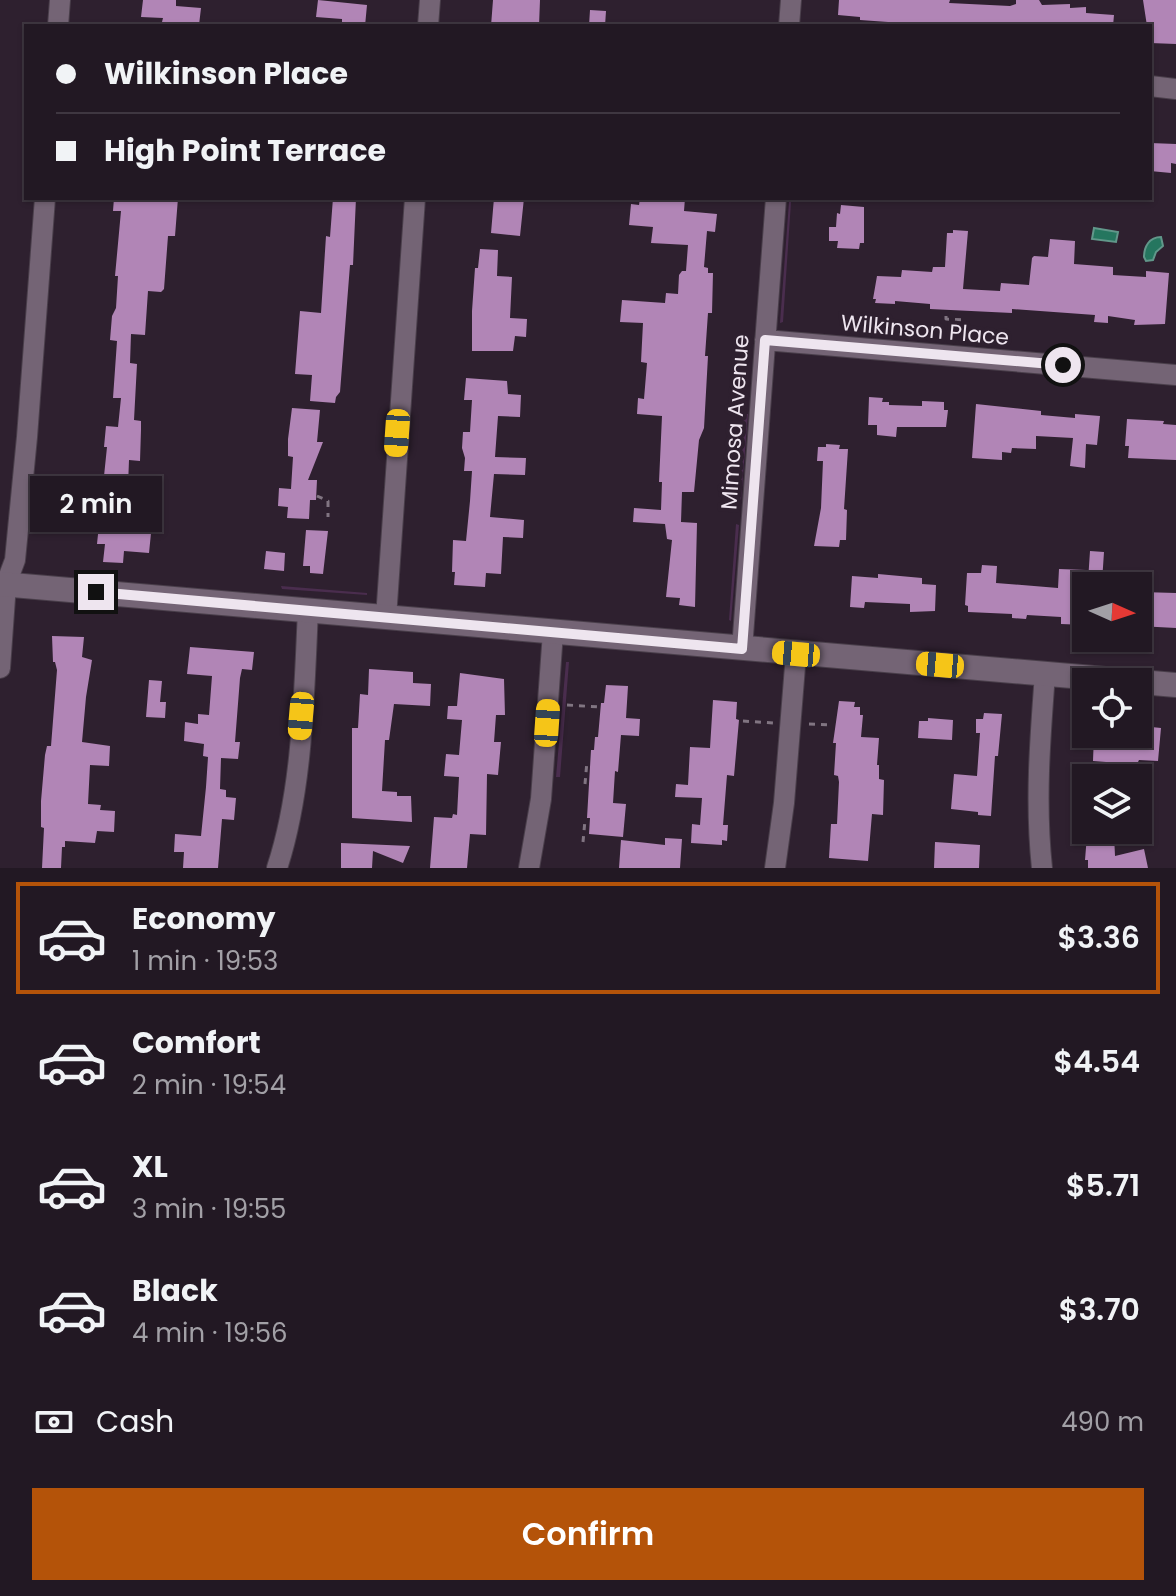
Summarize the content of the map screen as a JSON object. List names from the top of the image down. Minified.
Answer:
{"streets":{"street":["Wilkinson Place","Mimosa Avenue"]},"crossings":[["Wilkinson Place","Mimosa Avenue"]],"north":"right","page":{"banner":["Wilkinson Place","High Point Terrace"],"bubble":"2 min","list":[{"name":"Economy","note":"1 min · 19:53","value":"$3.36"},{"name":"Comfort","note":"2 min · 19:54","value":"$4.54"},{"name":"XL","note":"3 min · 19:55","value":"$5.71"},{"name":"Black","note":"4 min · 19:56","value":"$3.70"}],"pay":["Cash","490 m"],"buttons":"Confirm"}}
